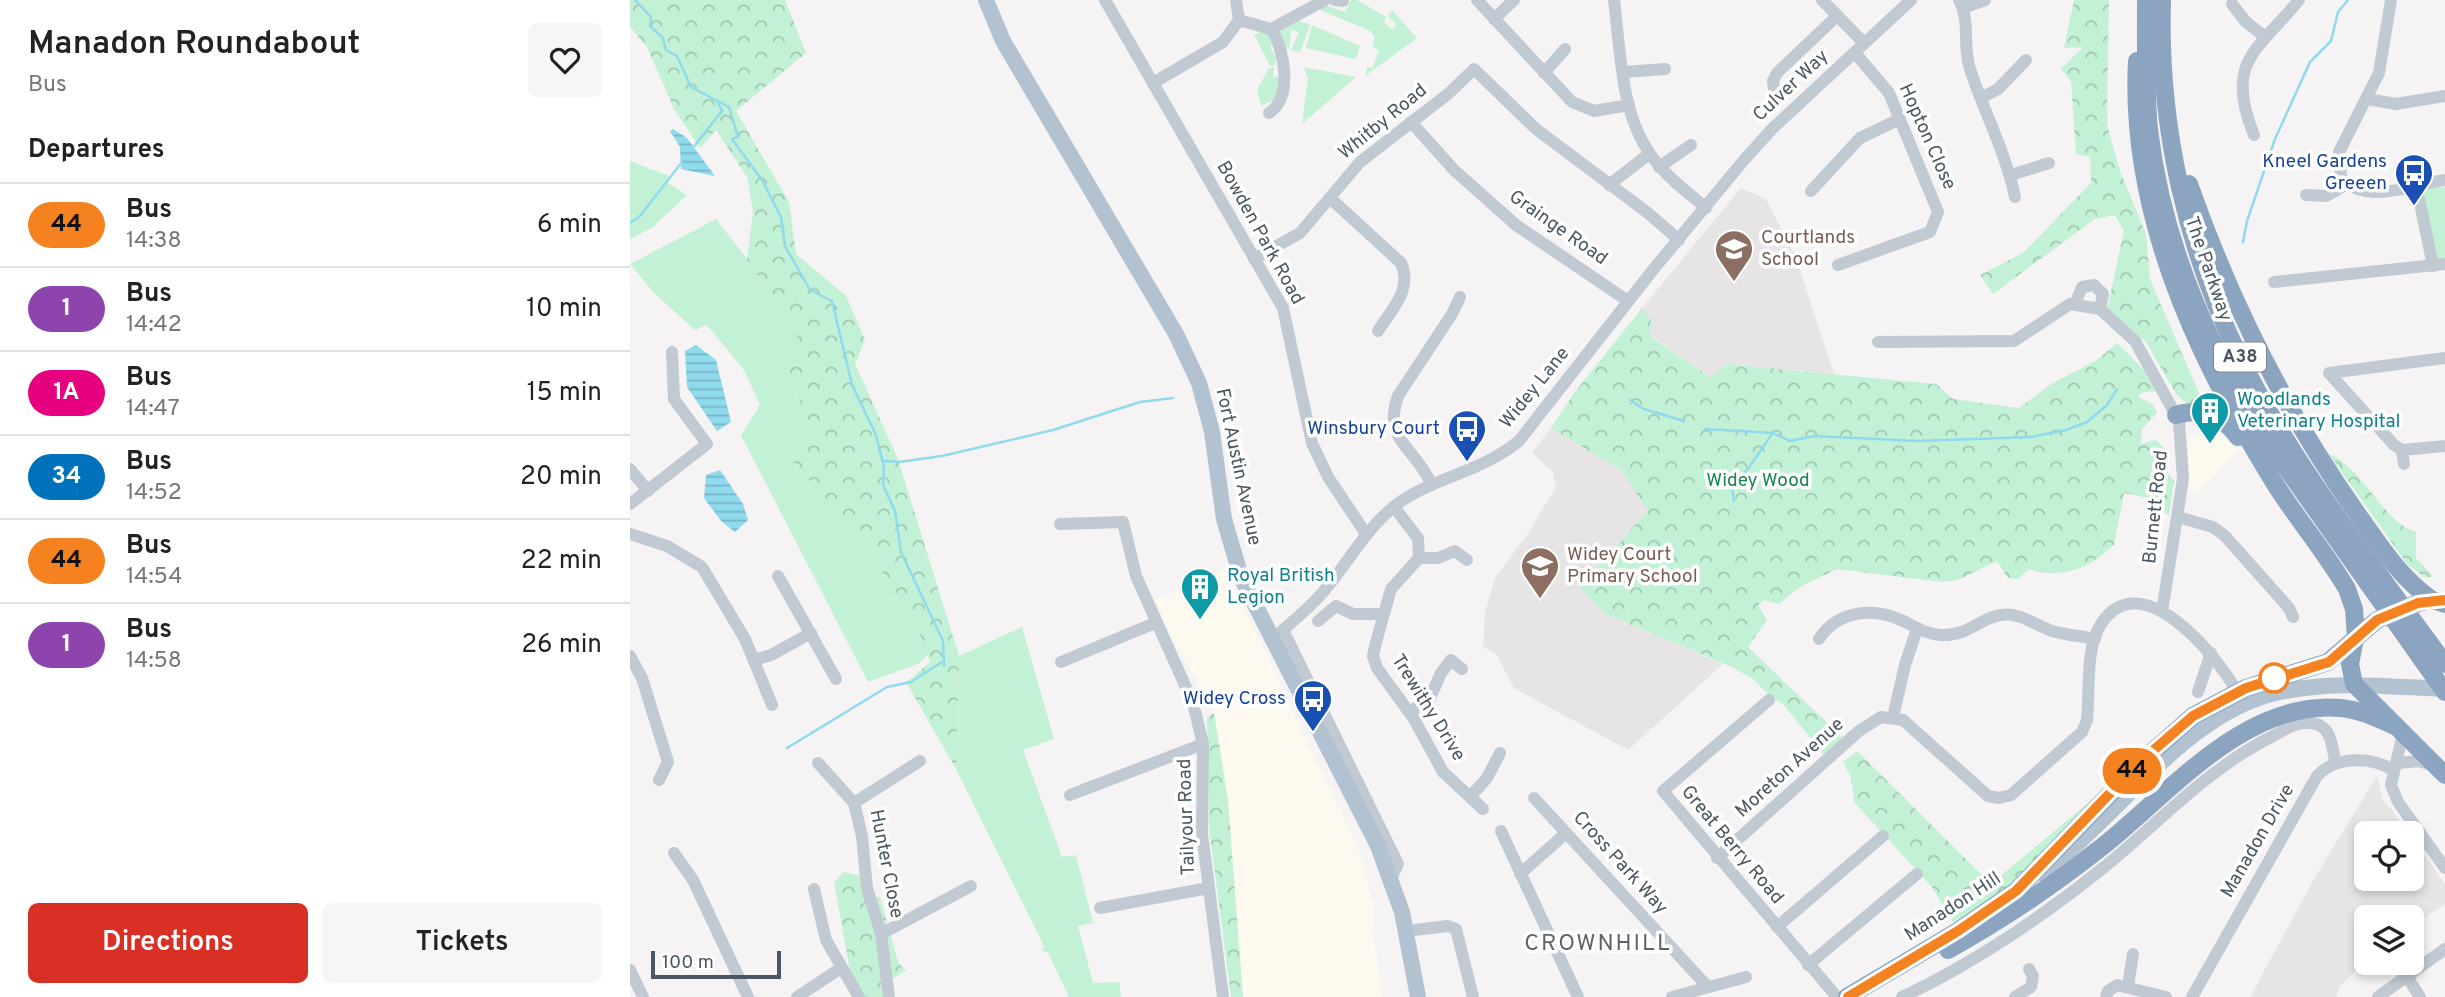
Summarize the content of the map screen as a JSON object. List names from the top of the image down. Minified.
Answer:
{"streets":{"highway":["The Parkway","A38","Manadon Hill"],"main road":["Fort Austin Avenue"],"street":["Culver Way","Whitby Road","Hopton Close","Grainge Road","Bowden Park Road","Widey Lane","Burnett Road","Trewithy Drive","Moreton Avenue","Tailyour Road","Manadon Drive","Great Berry Road","Cross Park Way","Hunter Close"]},"crossings":[["Culver Way","Hopton Close"],["Culver Way","Widey Lane"],["Whitby Road","Grainge Road"],["Whitby Road","Bowden Park Road"],["Grainge Road","Widey Lane"],["Bowden Park Road","Widey Lane"],["The Parkway","A38"],["The Parkway","Manadon Hill"],["Widey Lane","Fort Austin Avenue"],["Moreton Avenue","Great Berry Road"]],"districts":["CROWNHILL"],"parks":["Widey Wood"],"places":{"bus stop":["Kneel Gardens Greeen","Winsbury Court","Widey Cross"],"school or university":["Courtlands School","Widey Court Primary School"],"building":["Woodlands Veterinary Hospital","Royal British Legion"]},"lines":["bus line 44"],"scale_bar":"100 m","page":{"heading":[["Manadon Roundabout","Bus"],"Departures"],"on_map":"44","list":[{"mark":"44","name":"Bus","note":"14:38","value":"6 min"},{"mark":"1","name":"Bus","note":"14:42","value":"10 min"},{"mark":"1A","name":"Bus","note":"14:47","value":"15 min"},{"mark":"34","name":"Bus","note":"14:52","value":"20 min"},{"mark":"44","name":"Bus","note":"14:54","value":"22 min"},{"mark":"1","name":"Bus","note":"14:58","value":"26 min"}],"buttons":["Directions","Tickets"],"scale":"100 m"}}
